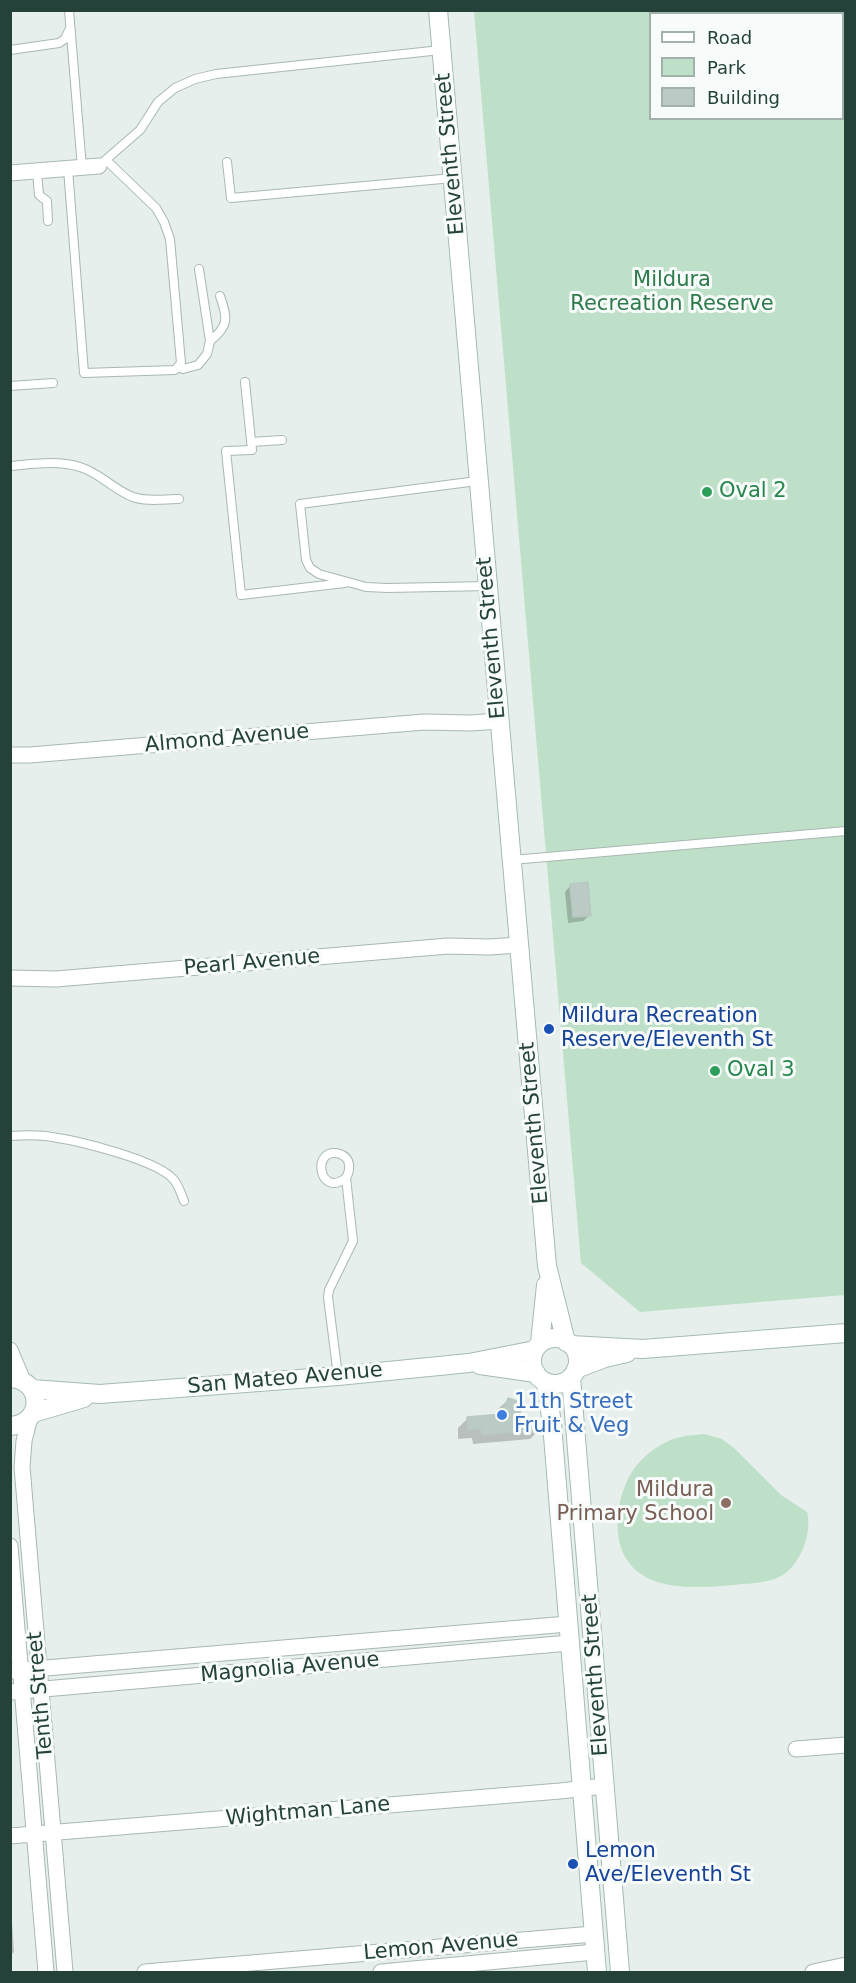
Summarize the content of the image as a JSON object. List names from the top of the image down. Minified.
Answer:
{"streets":{"main road":["Eleventh Street","San Mateo Avenue"],"street":["Almond Avenue","Pearl Avenue","Magnolia Avenue","Tenth Street","Wightman Lane","Lemon Avenue"]},"crossings":[["Eleventh Street","Almond Avenue"],["Eleventh Street","Pearl Avenue"],["Eleventh Street","San Mateo Avenue"],["Eleventh Street","Magnolia Avenue"],["Eleventh Street","Wightman Lane"],["Eleventh Street","Lemon Avenue"],["San Mateo Avenue","Tenth Street"],["Magnolia Avenue","Tenth Street"],["Tenth Street","Wightman Lane"]],"parks":["Mildura Recreation Reserve"],"places":["Oval 2","Mildura Recreation Reserve/Eleventh St","Oval 3","11th Street Fruit & Veg","Mildura Primary School","Lemon Ave/Eleventh St"],"legend":["Road","Park","Building"]}
